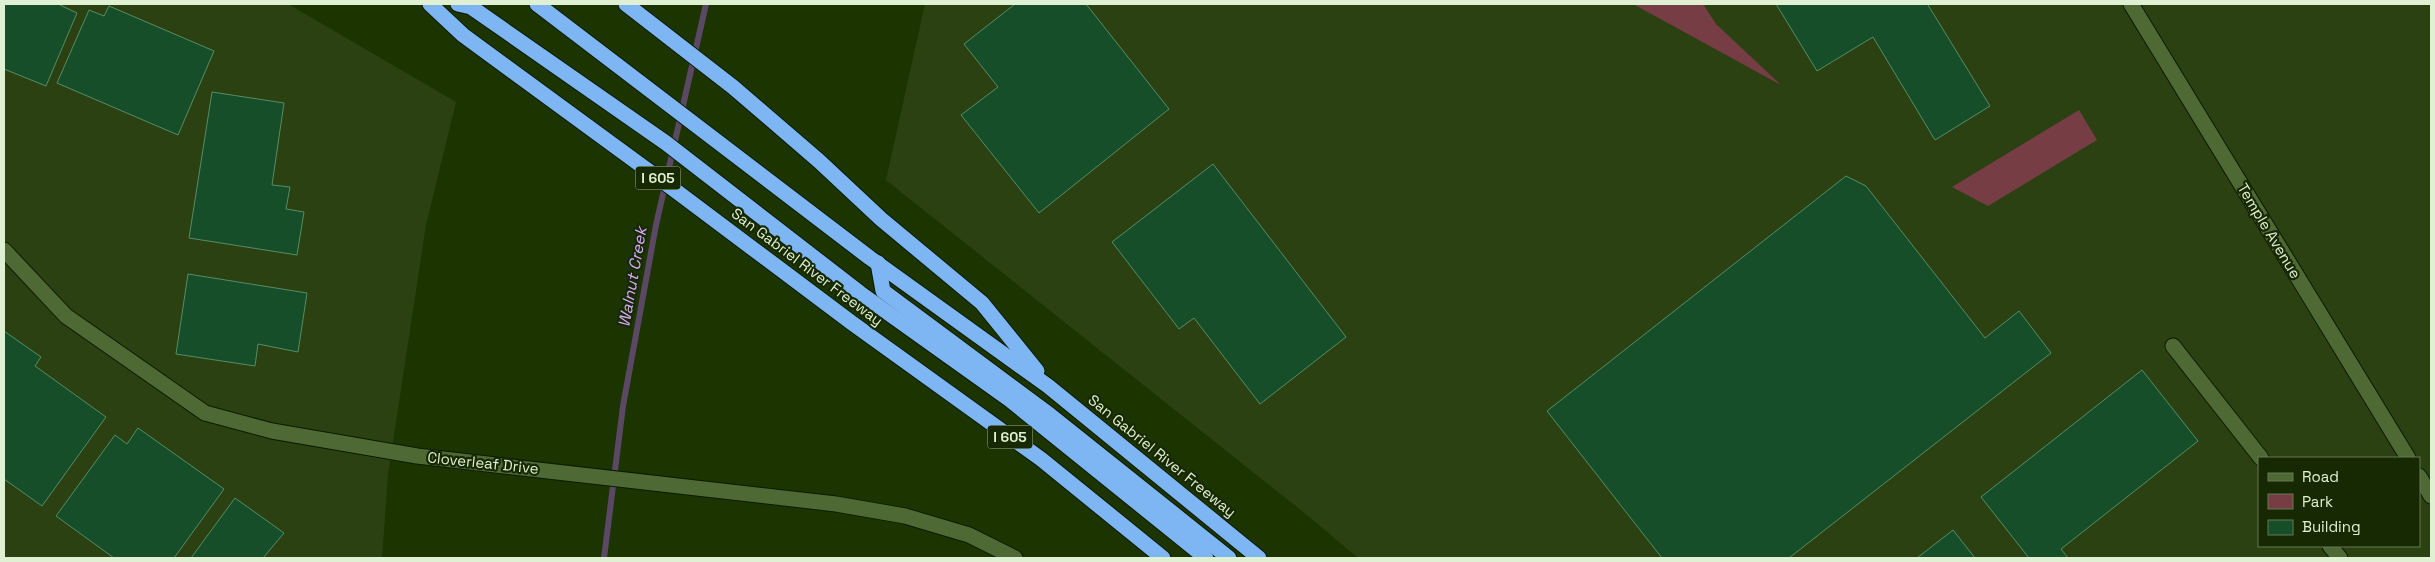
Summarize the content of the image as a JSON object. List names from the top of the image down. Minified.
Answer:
{"streets":{"highway":["I 605","San Gabriel River Freeway"],"street":["Temple Avenue","Cloverleaf Drive"]},"water":["Walnut Creek"],"legend":["Road","Park","Building"]}
